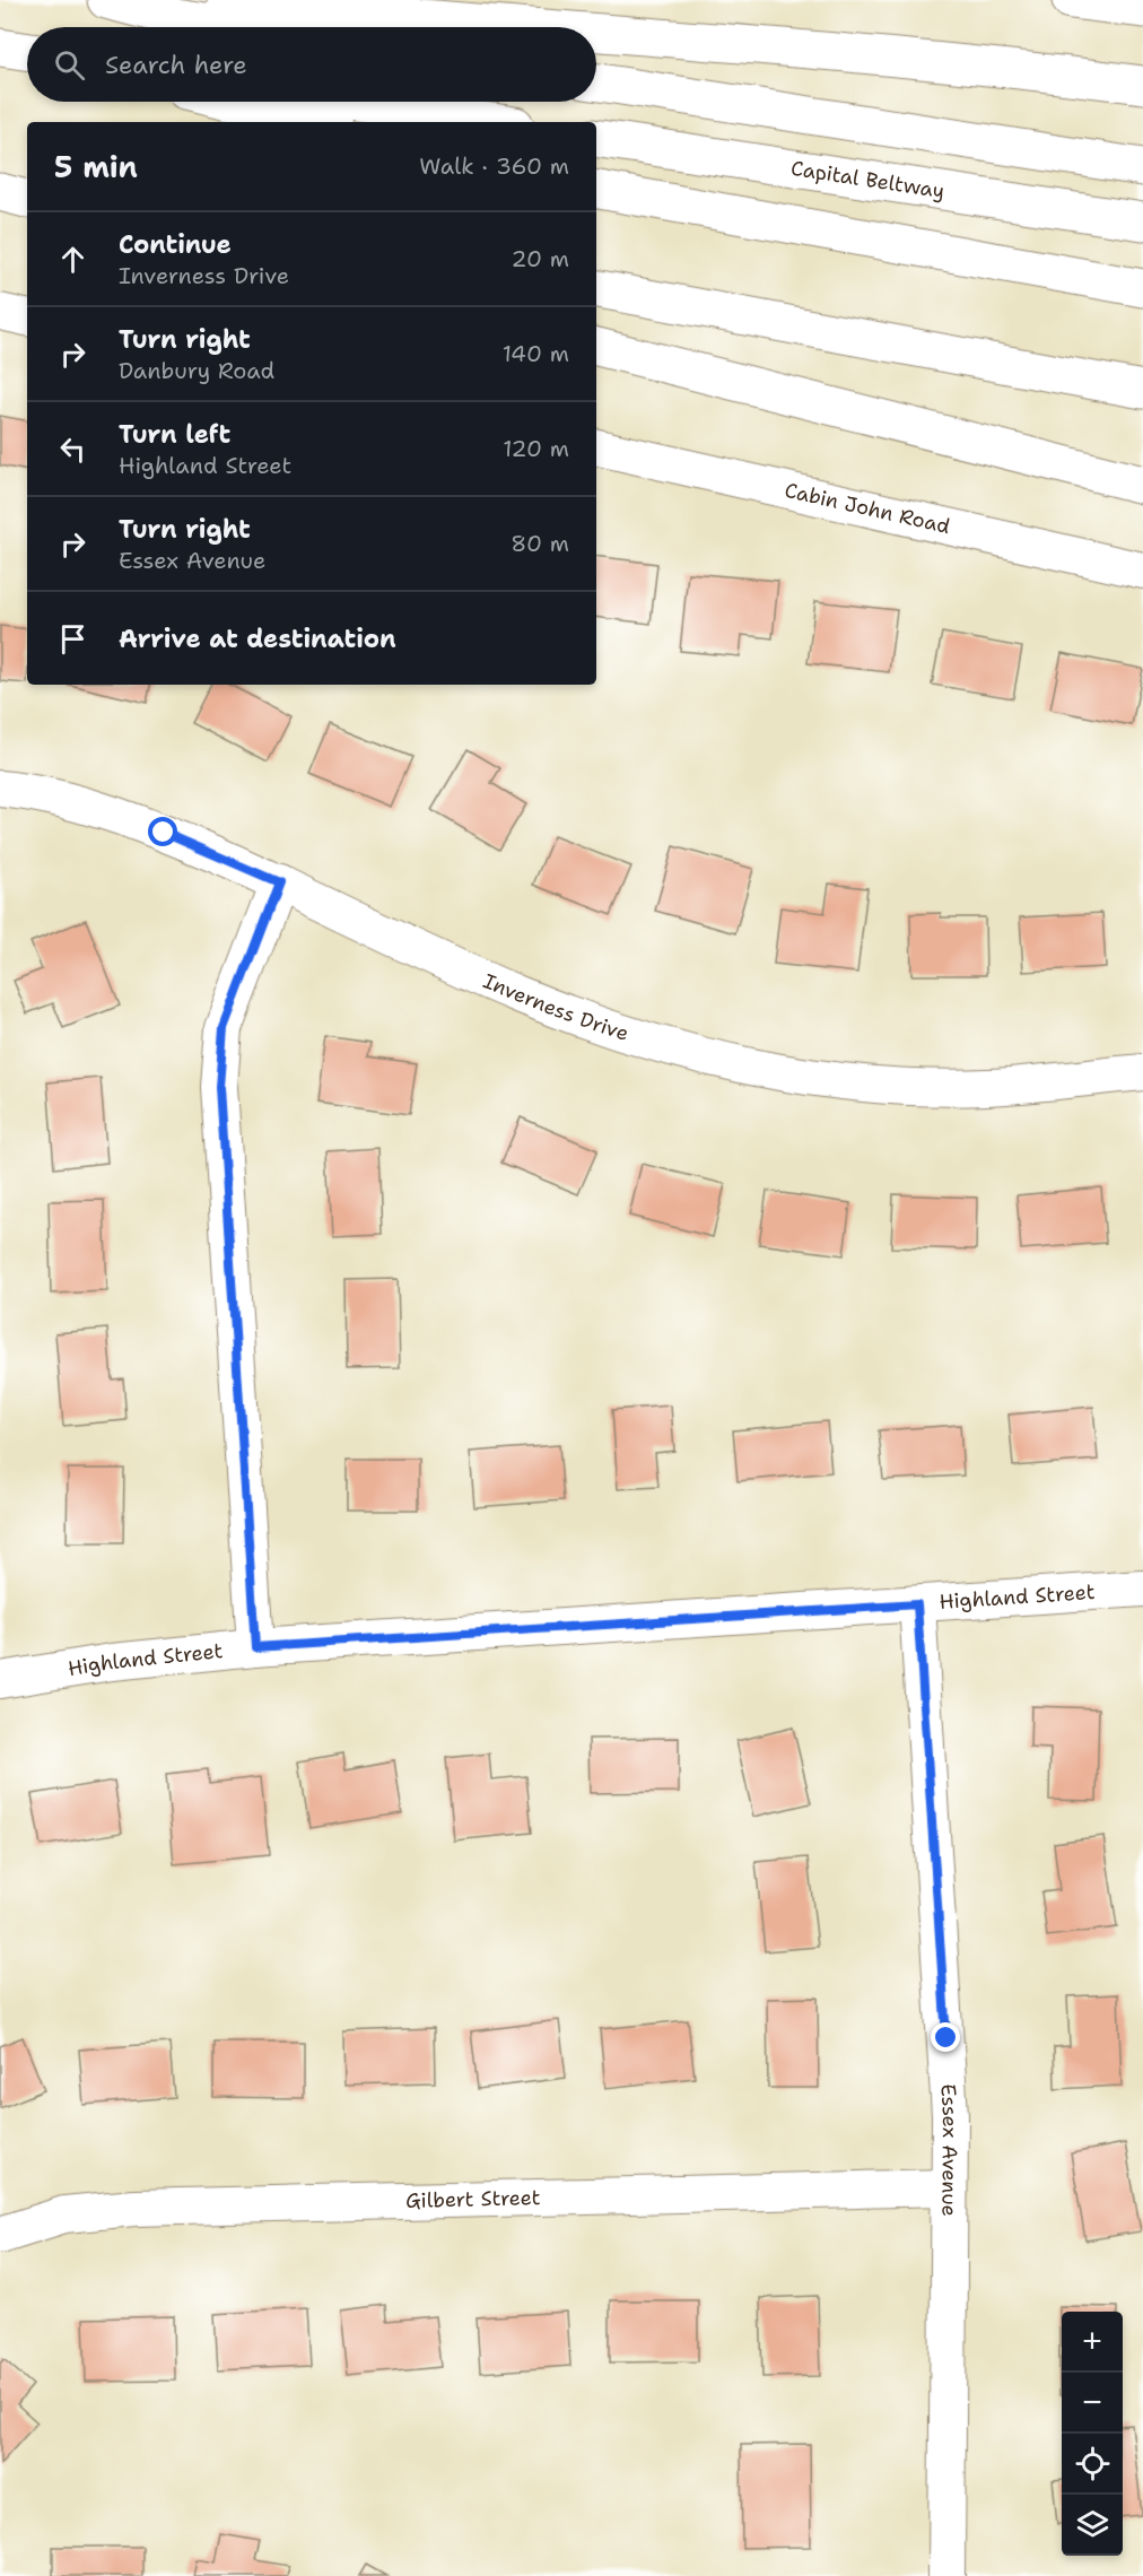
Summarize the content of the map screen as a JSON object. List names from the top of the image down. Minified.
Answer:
{"streets":{"highway":["Capital Beltway"],"street":["Cabin John Road","Inverness Drive","Highland Street","Essex Avenue","Gilbert Street"]},"crossings":[["Highland Street","Essex Avenue"],["Essex Avenue","Gilbert Street"]],"page":{"search":"Search here","heading":["5 min","Walk · 360 m"],"list":[["Continue","Inverness Drive","20 m"],["Turn right","Danbury Road","140 m"],["Turn left","Highland Street","120 m"],["Turn right","Essex Avenue","80 m"],"Arrive at destination"],"map_buttons":["+","−"]}}
